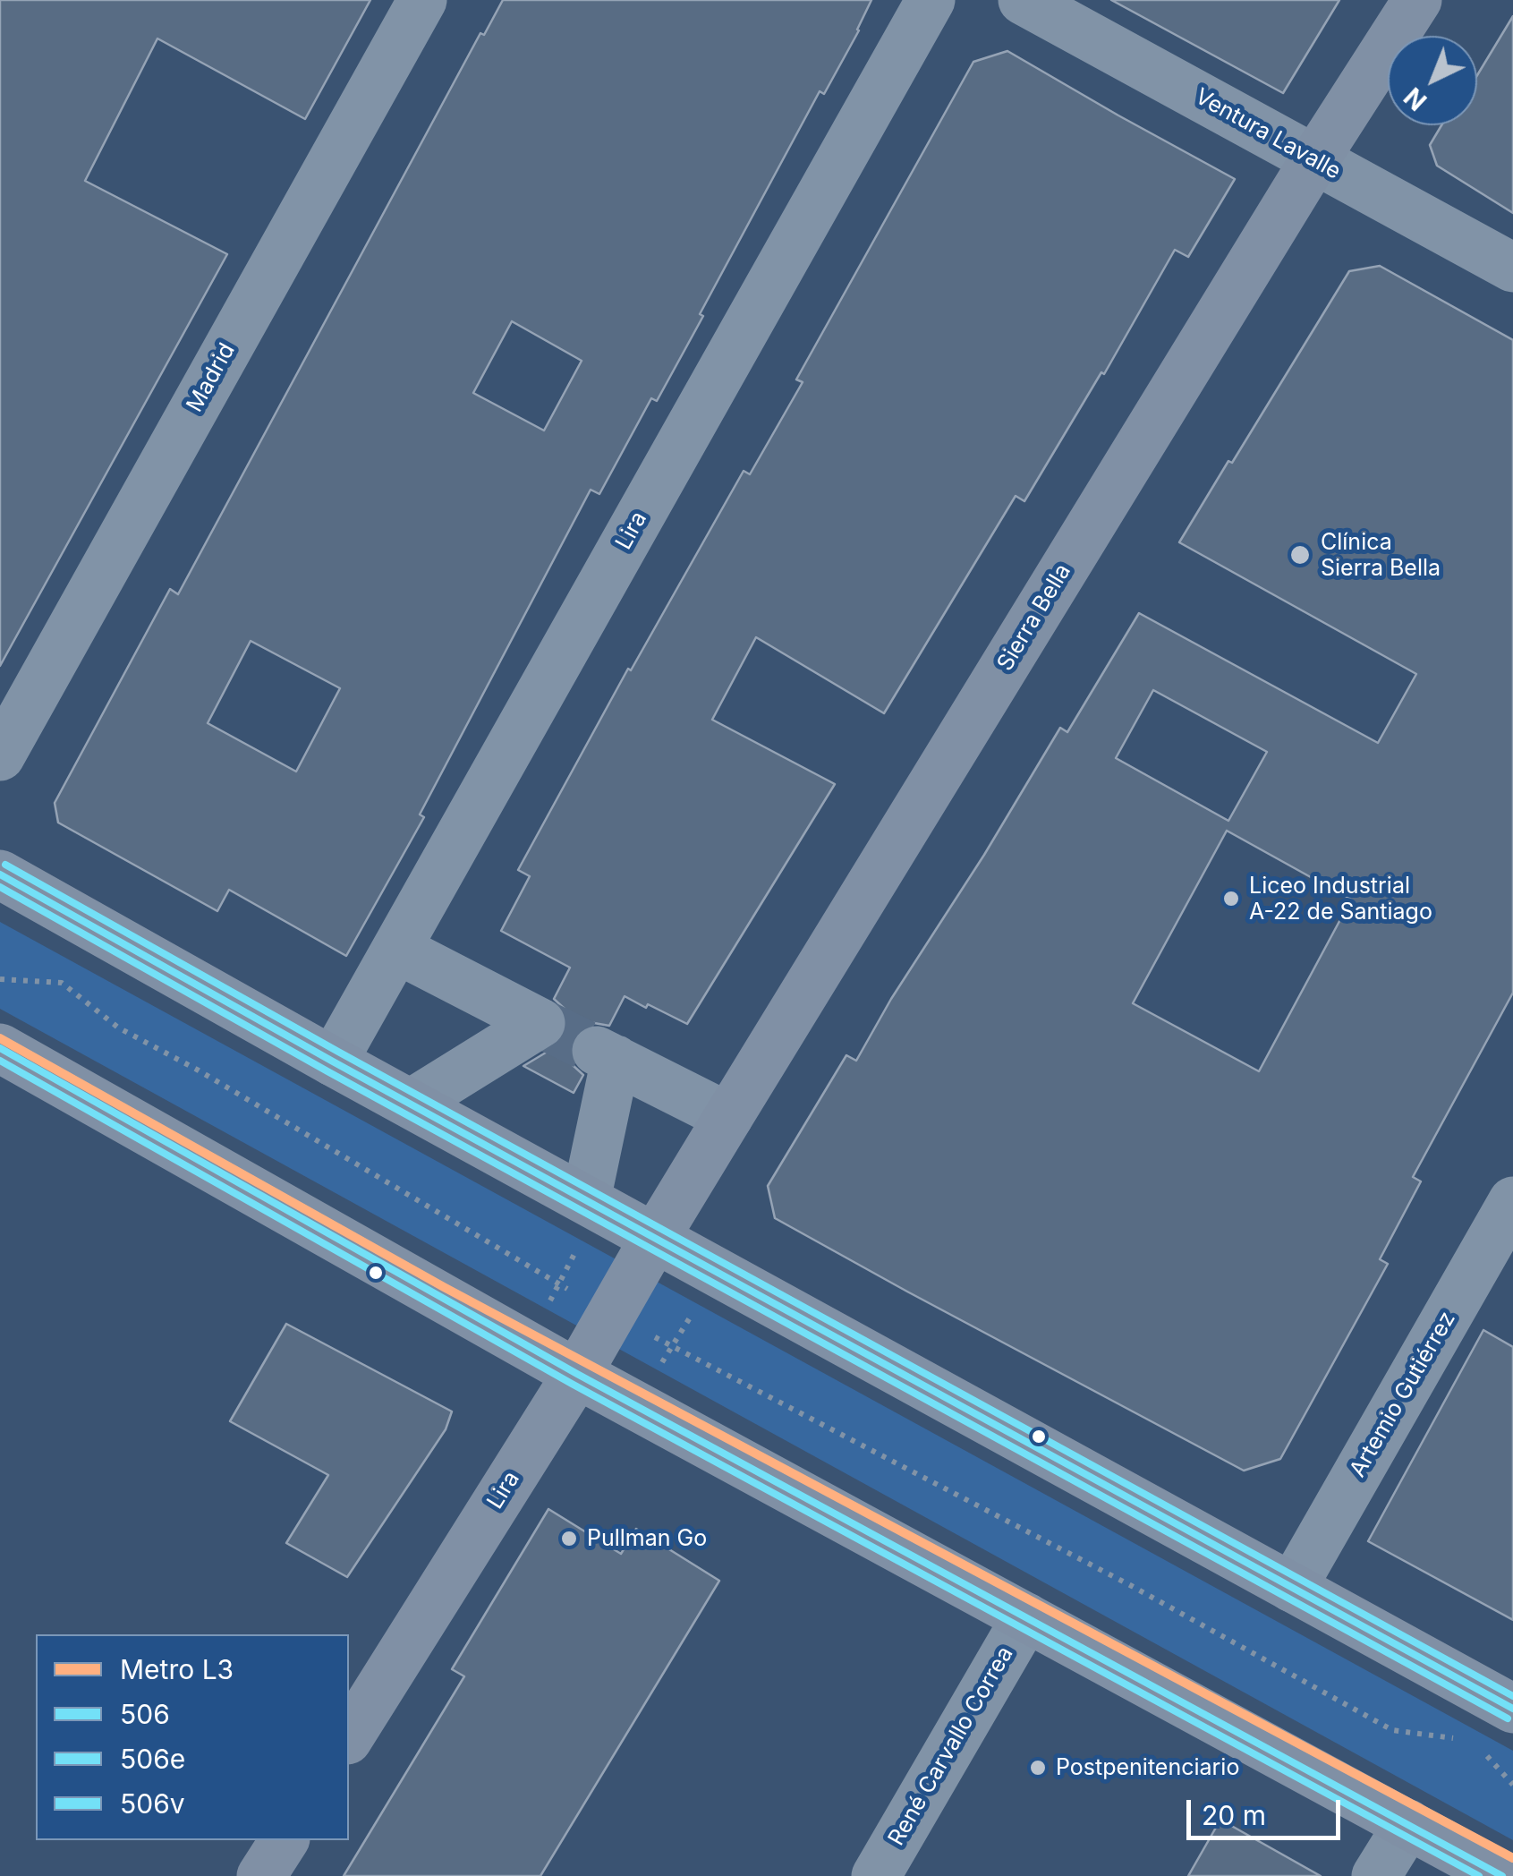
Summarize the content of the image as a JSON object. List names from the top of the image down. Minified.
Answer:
{"streets":{"main road":["Lira","Sierra Bella"],"street":["Ventura Lavalle","Madrid","Artemio Gutiérrez","René Carvallo Correa"]},"crossings":[["Ventura Lavalle","Sierra Bella"],["Lira","Sierra Bella"]],"places":["Clínica Sierra Bella","Liceo Industrial A-22 de Santiago","Pullman Go","Postpenitenciario"],"lines":["transit line 506v","transit line 506","transit line 506e","metro line L3"],"legend":["Metro L3","506","506e","506v"],"scale_bar":"20 m","north":"bottom left"}
